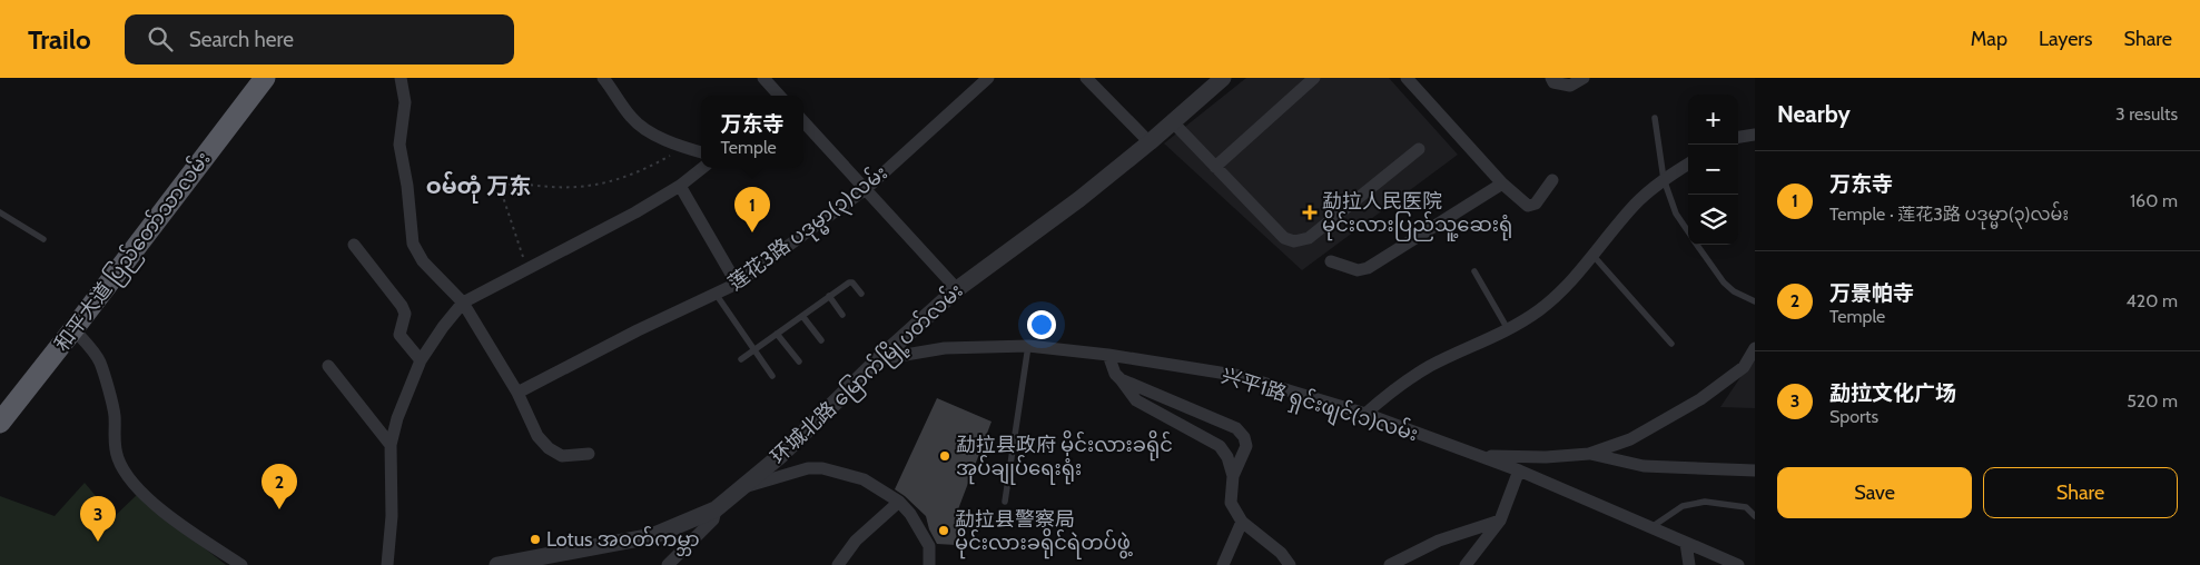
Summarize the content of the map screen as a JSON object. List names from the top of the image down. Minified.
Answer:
{"streets":{"highway":["和平大道 ပြည်တော်သာလမ်း"],"street":["莲花3路 ပဒုမ္မာ(၃)လမ်း","环城北路 မြောက်မြို့ပတ်လမ်း","兴平1路 ရှင်းဖျင်(၁)လမ်း"]},"crossings":[["环城北路 မြောက်မြို့ပတ်လမ်း","兴平1路 ရှင်းဖျင်(၁)လမ်း"]],"districts":["ဝမ်တုံ 万东"],"places":{"health":["勐拉人民医院 မိုင်းလားပြည်သူ့ဆေးရုံ"],"other":["勐拉县政府 မိုင်းလားခရိုင် အုပ်ချုပ်ရေးရုံး","勐拉县警察局 မိုင်းလားခရိုင်ရဲတပ်ဖွဲ့","Lotus အဝတ်ကမ္ဘာ"]},"page":{"header":"Trailo","search":"Search here","nav":["Map","Layers","Share"],"heading":["Nearby","3 results"],"map_buttons":["+","−"],"popup":["万东寺","Temple"],"list":[{"mark":"1","name":"万东寺","note":"Temple · 莲花3路 ပဒုမ္မာ(၃)လမ်း","value":"160 m"},{"mark":"2","name":"万景帕寺","note":"Temple","value":"420 m"},{"mark":"3","name":"勐拉文化广场","note":"Sports","value":"520 m"}],"pins":["1","2","3"],"buttons":["Save","Share"]}}
